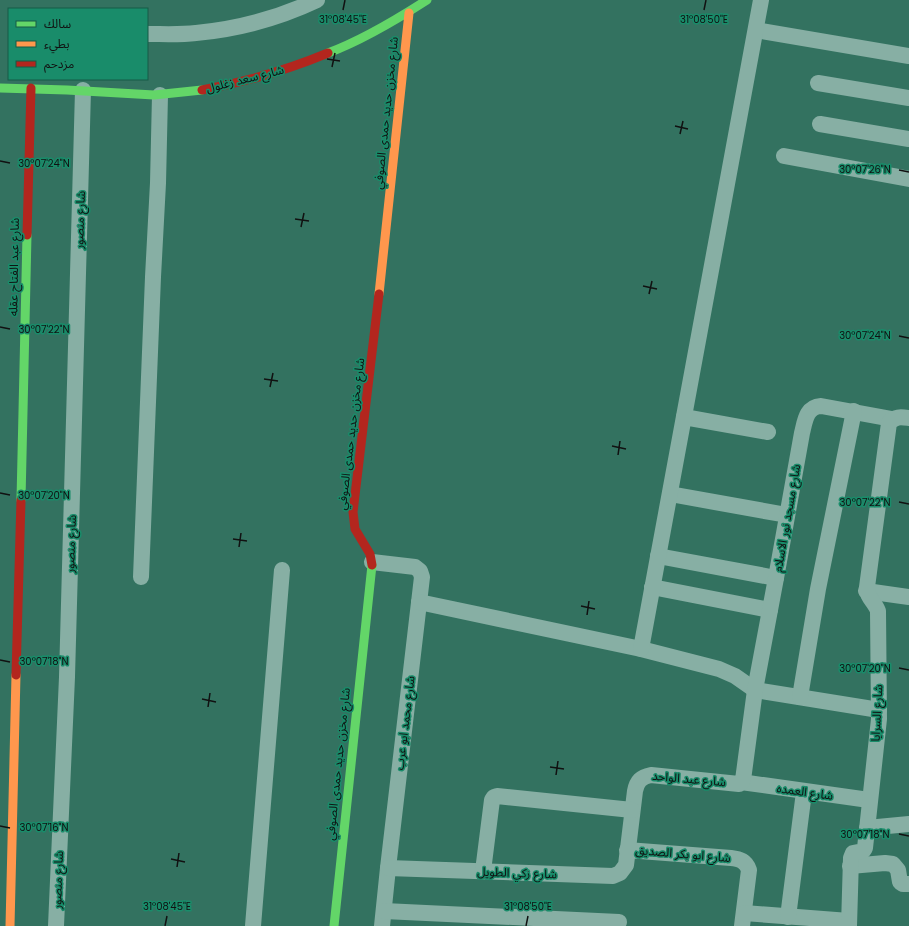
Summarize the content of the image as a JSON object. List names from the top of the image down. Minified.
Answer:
{"streets":{"street":["شارع سعد زغلول","شارع مخزن حديد حمدى الصوفي","شارع منصور","شارع عبد الفتاح عقله","شارع مسجد نور الاسلام","شارع السرايا","شارع محمد ابو عرب","شارع عبد الواحد","شارع العمده","شارع ابو بكر الصديق","شارع زكي الطويل"]},"crossings":[["شارع سعد زغلول","شارع مخزن حديد حمدى الصوفي"],["شارع سعد زغلول","شارع منصور"],["شارع سعد زغلول","شارع عبد الفتاح عقله"],["شارع مخزن حديد حمدى الصوفي","شارع محمد ابو عرب"],["شارع مسجد نور الاسلام","شارع عبد الواحد"],["شارع السرايا","شارع العمده"],["شارع محمد ابو عرب","شارع زكي الطويل"],["شارع عبد الواحد","شارع العمده"],["شارع عبد الواحد","شارع ابو بكر الصديق"],["شارع عبد الواحد","شارع زكي الطويل"],["شارع ابو بكر الصديق","شارع زكي الطويل"]],"legend":["سالك","بطيء","مزدحم"],"coordinates":["31°08'45\"E","31°08'50\"E","30°07'24\"N","30°07'26\"N","30°07'22\"N","30°07'20\"N","30°07'18\"N","30°07'16\"N"]}
